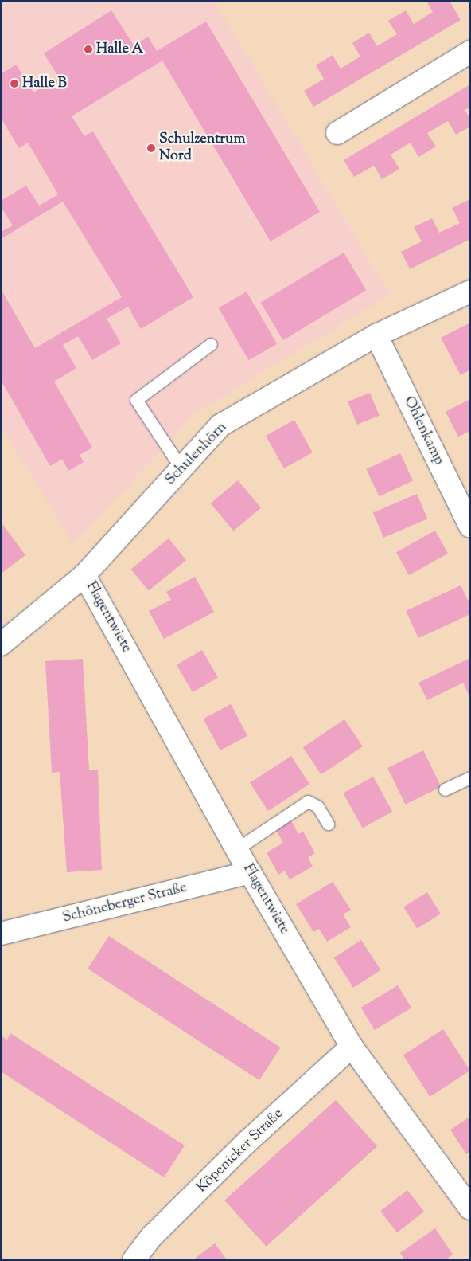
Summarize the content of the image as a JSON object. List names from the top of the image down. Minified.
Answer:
{"streets":{"street":["Ohlenkamp","Schulenhörn","Flagentwiete","Schöneberger Straße","Köpenicker Straße"]},"crossings":[["Ohlenkamp","Schulenhörn"],["Schulenhörn","Flagentwiete"],["Flagentwiete","Schöneberger Straße"],["Flagentwiete","Köpenicker Straße"]],"places":["Halle A","Halle B","Schulzentrum Nord"]}
